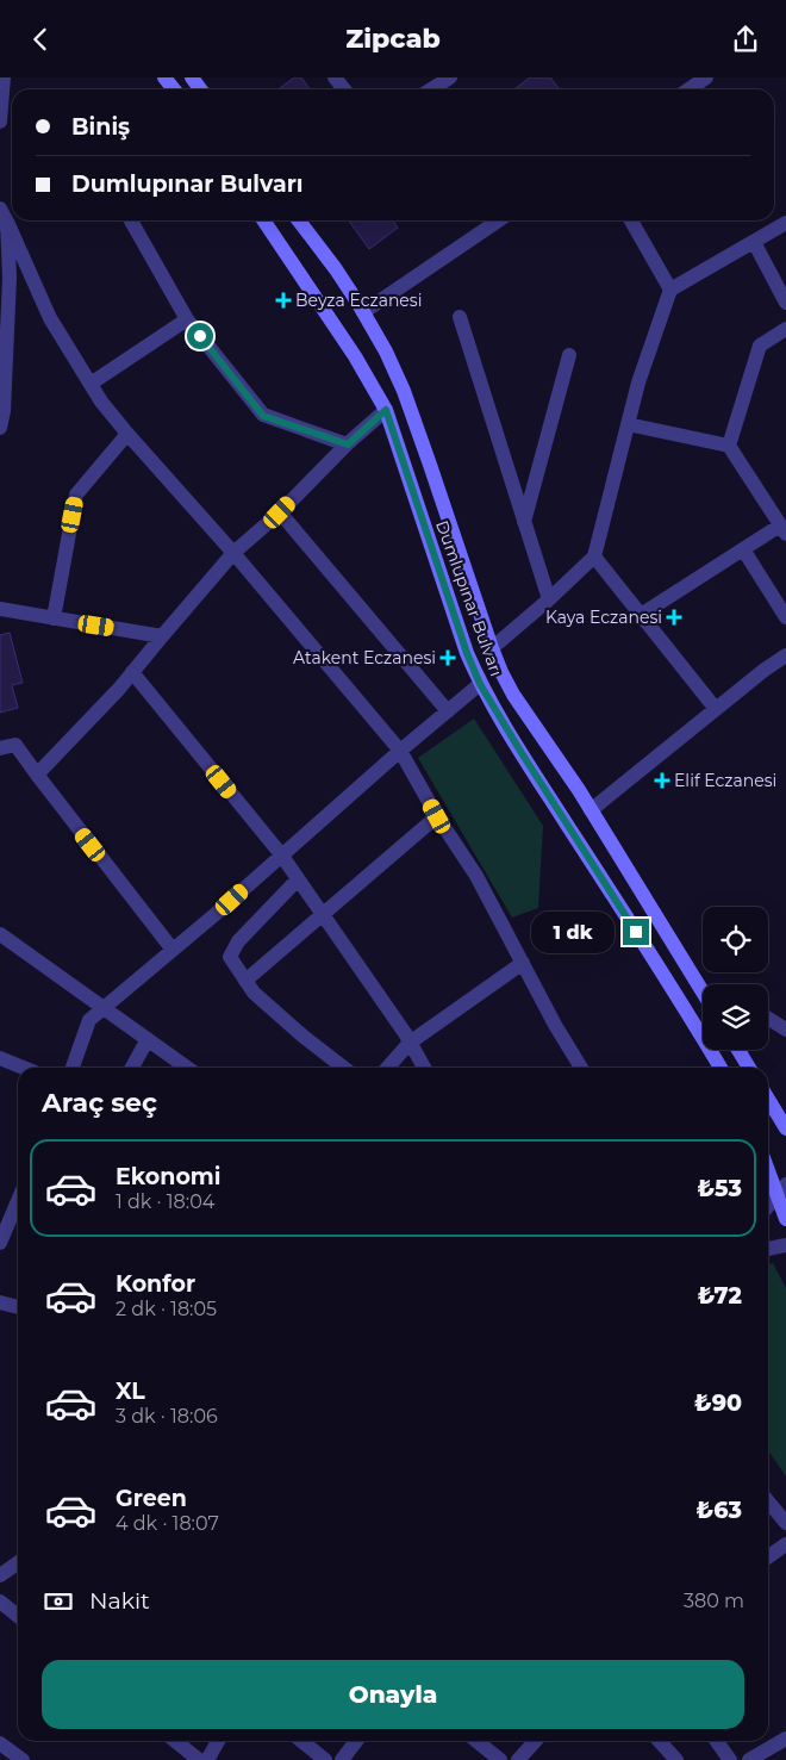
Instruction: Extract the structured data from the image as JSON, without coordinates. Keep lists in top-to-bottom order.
{
  "streets": {
    "main road": ["Dumlupınar Bulvarı"]
  },
  "places": {
    "health": [
      "Beyza Eczanesi",
      "Kaya Eczanesi",
      "Atakent Eczanesi",
      "Elif Eczanesi"
    ]
  },
  "page": {
    "header": "Zipcab",
    "banner": ["Biniş", "Dumlupınar Bulvarı"],
    "bubble": "1 dk",
    "heading": "Araç seç",
    "list": [
      {
        "name": "Ekonomi",
        "note": "1 dk · 18:04",
        "value": "₺53"
      },
      {
        "name": "Konfor",
        "note": "2 dk · 18:05",
        "value": "₺72"
      },
      {
        "name": "XL",
        "note": "3 dk · 18:06",
        "value": "₺90"
      },
      {
        "name": "Green",
        "note": "4 dk · 18:07",
        "value": "₺63"
      }
    ],
    "pay": ["Nakit", "380 m"],
    "buttons": "Onayla"
  }
}
